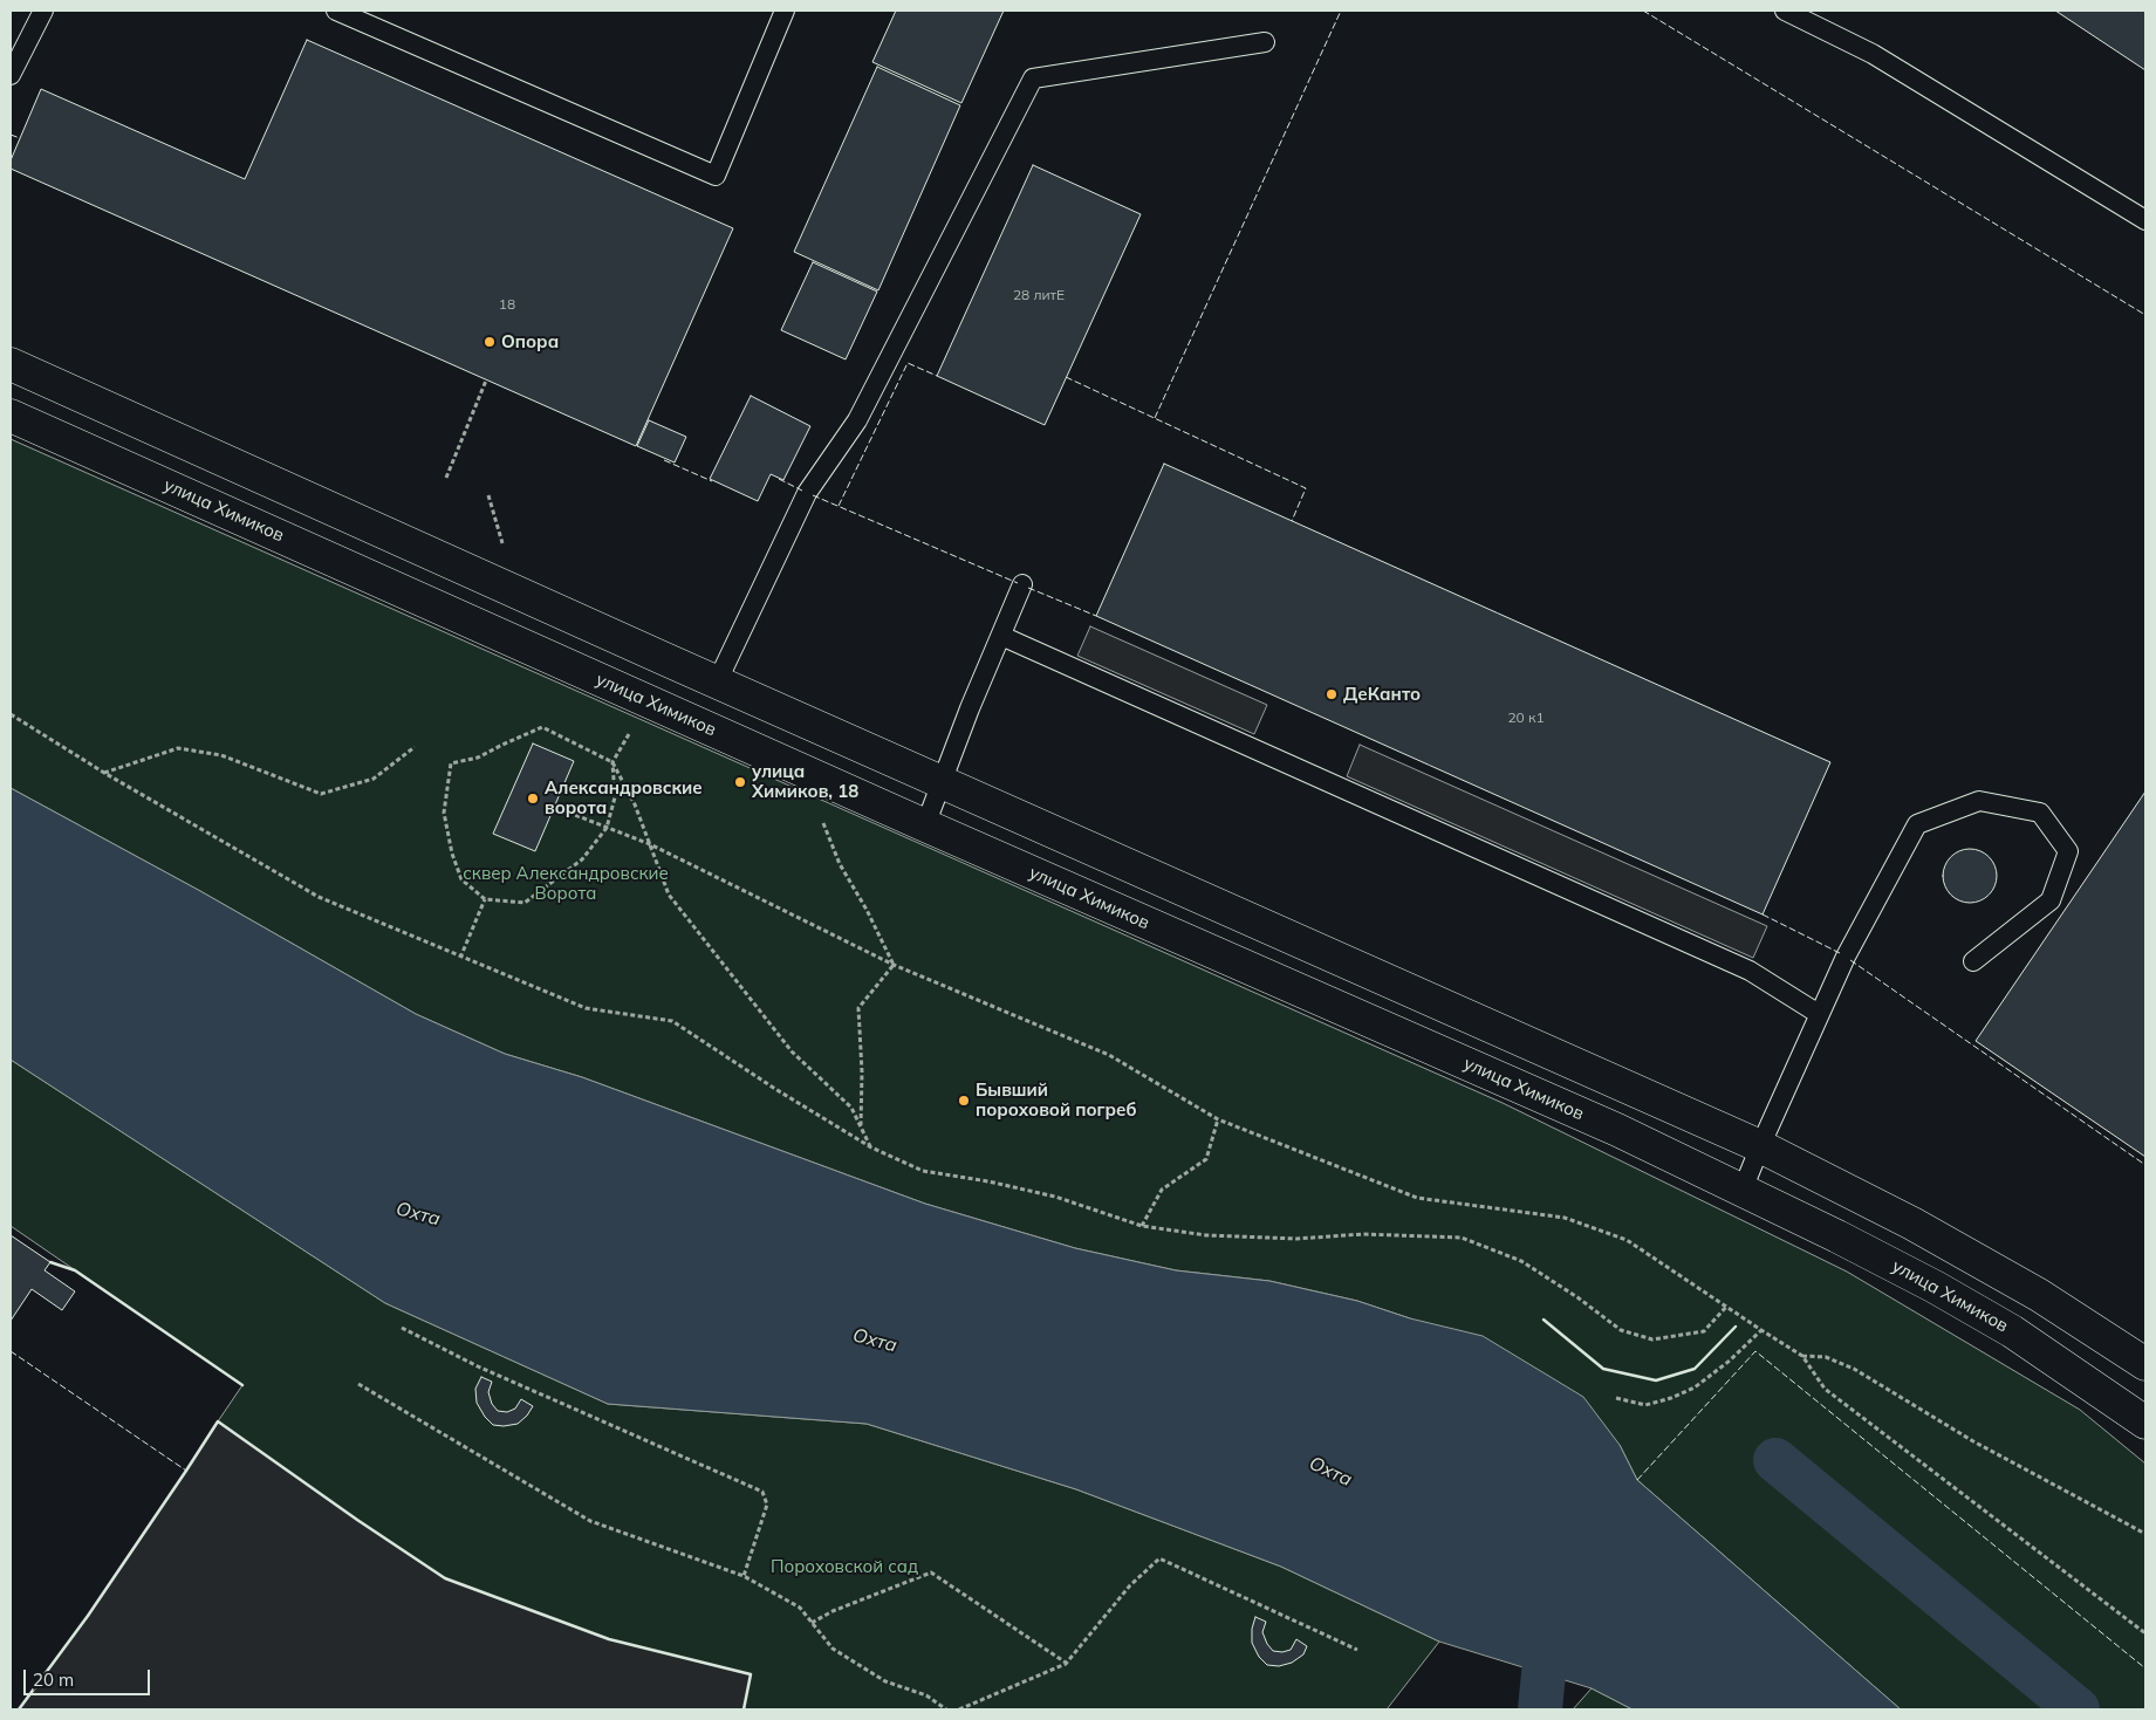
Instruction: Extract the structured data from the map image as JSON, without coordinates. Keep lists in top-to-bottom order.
{
  "streets": {
    "street": ["улица Химиков"]
  },
  "water": ["Охта"],
  "parks": ["сквер Александровские Ворота", "Пороховской сад"],
  "places": [
    "Опора",
    "ДеКанто",
    "улица Химиков, 18",
    "Александровские ворота",
    "Бывший пороховой погреб"
  ],
  "house_numbers": ["28 литЕ", "18", "20 к1"],
  "scale_bar": "20 m"
}
